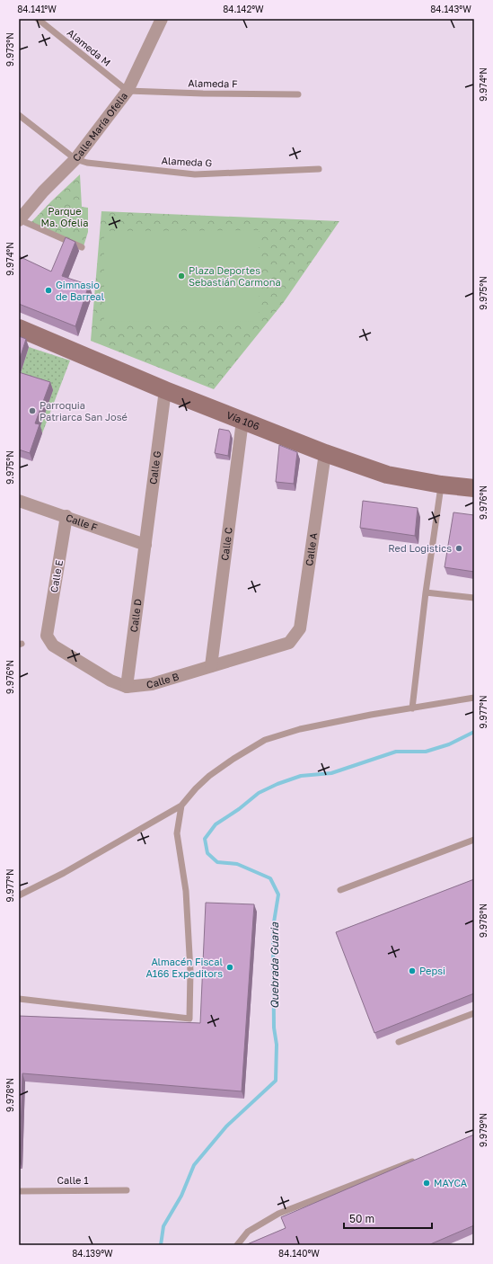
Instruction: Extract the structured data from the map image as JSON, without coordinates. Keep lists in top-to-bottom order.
{
  "streets": {
    "main road": ["Vía 106"],
    "street": [
      "Calle María Ofelia",
      "Calle G",
      "Calle F",
      "Calle C",
      "Calle A",
      "Calle E",
      "Calle D",
      "Calle B"
    ],
    "lane": [
      "Alameda M",
      "Alameda F",
      "Alameda G",
      "Calle 1"
    ]
  },
  "crossings": [
    ["Alameda M", "Alameda F"],
    ["Alameda M", "Calle María Ofelia"],
    ["Alameda F", "Calle María Ofelia"],
    ["Calle María Ofelia", "Alameda G"],
    ["Vía 106", "Calle G"],
    ["Vía 106", "Calle C"],
    ["Vía 106", "Calle A"],
    ["Calle G", "Calle F"],
    ["Calle G", "Calle D"],
    ["Calle F", "Calle E"],
    ["Calle F", "Calle D"],
    ["Calle C", "Calle B"],
    ["Calle A", "Calle B"],
    ["Calle E", "Calle B"],
    ["Calle D", "Calle B"]
  ],
  "water": ["Quebrada Guaria"],
  "parks": ["Parque Ma. Ofelia"],
  "places": [
    "Plaza Deportes Sebastián Carmona",
    "Gimnasio de Barreal",
    "Parroquia Patriarca San José",
    "Red Logistics",
    "Almacén Fiscal A166 Expeditors",
    "Pepsi",
    "MAYCA"
  ],
  "scale_bar": "50 m",
  "coordinates": [
    "84.141°W",
    "84.142°W",
    "84.143°W",
    "9.973°N",
    "9.974°N",
    "9.975°N",
    "9.976°N",
    "9.977°N",
    "9.978°N",
    "9.979°N",
    "84.139°W",
    "84.140°W"
  ]
}
